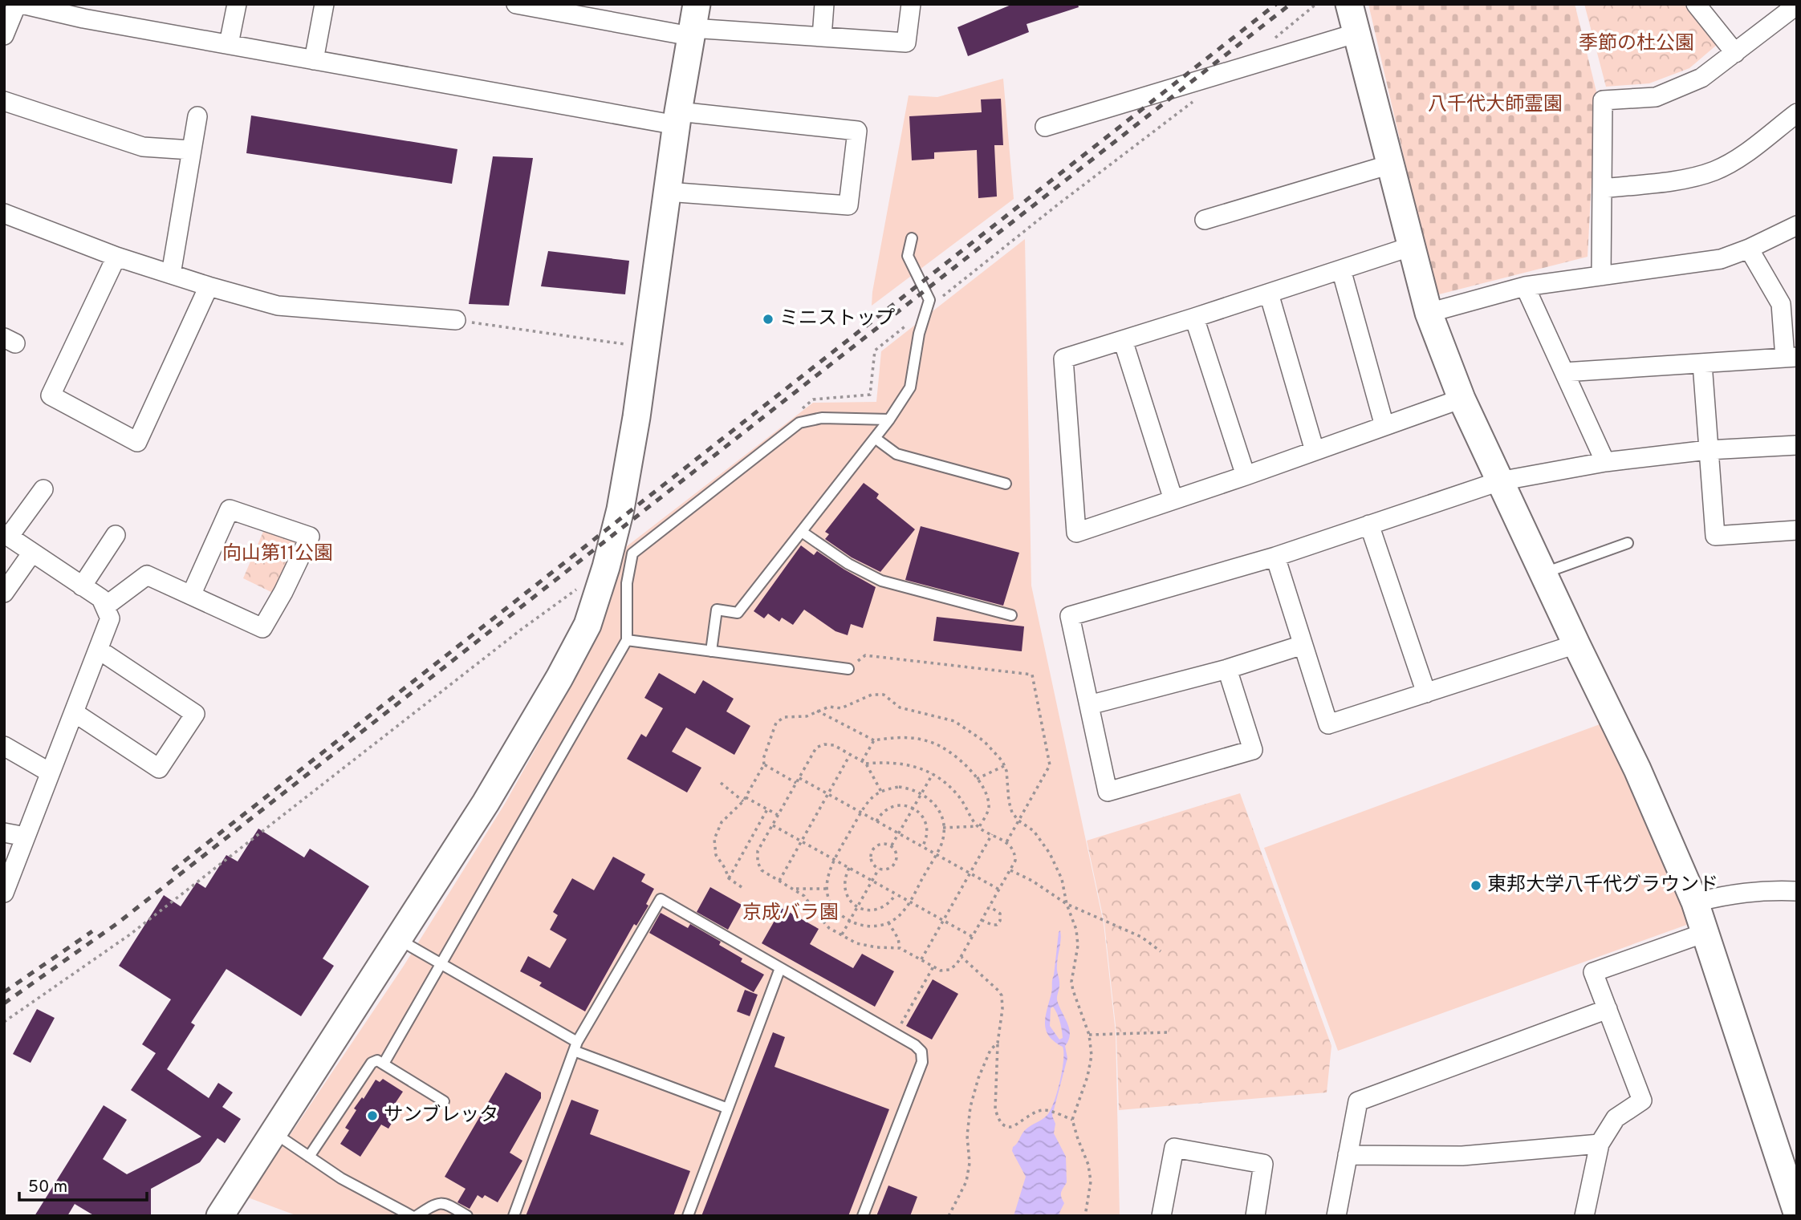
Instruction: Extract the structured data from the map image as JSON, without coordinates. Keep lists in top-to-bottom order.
{
  "parks": [
    "季節の杜公園",
    "八千代大師霊園",
    "向山第11公園",
    "京成バラ園"
  ],
  "places": ["ミニストップ", "東邦大学八千代グラウンド", "サンブレッタ"],
  "scale_bar": "50 m"
}
